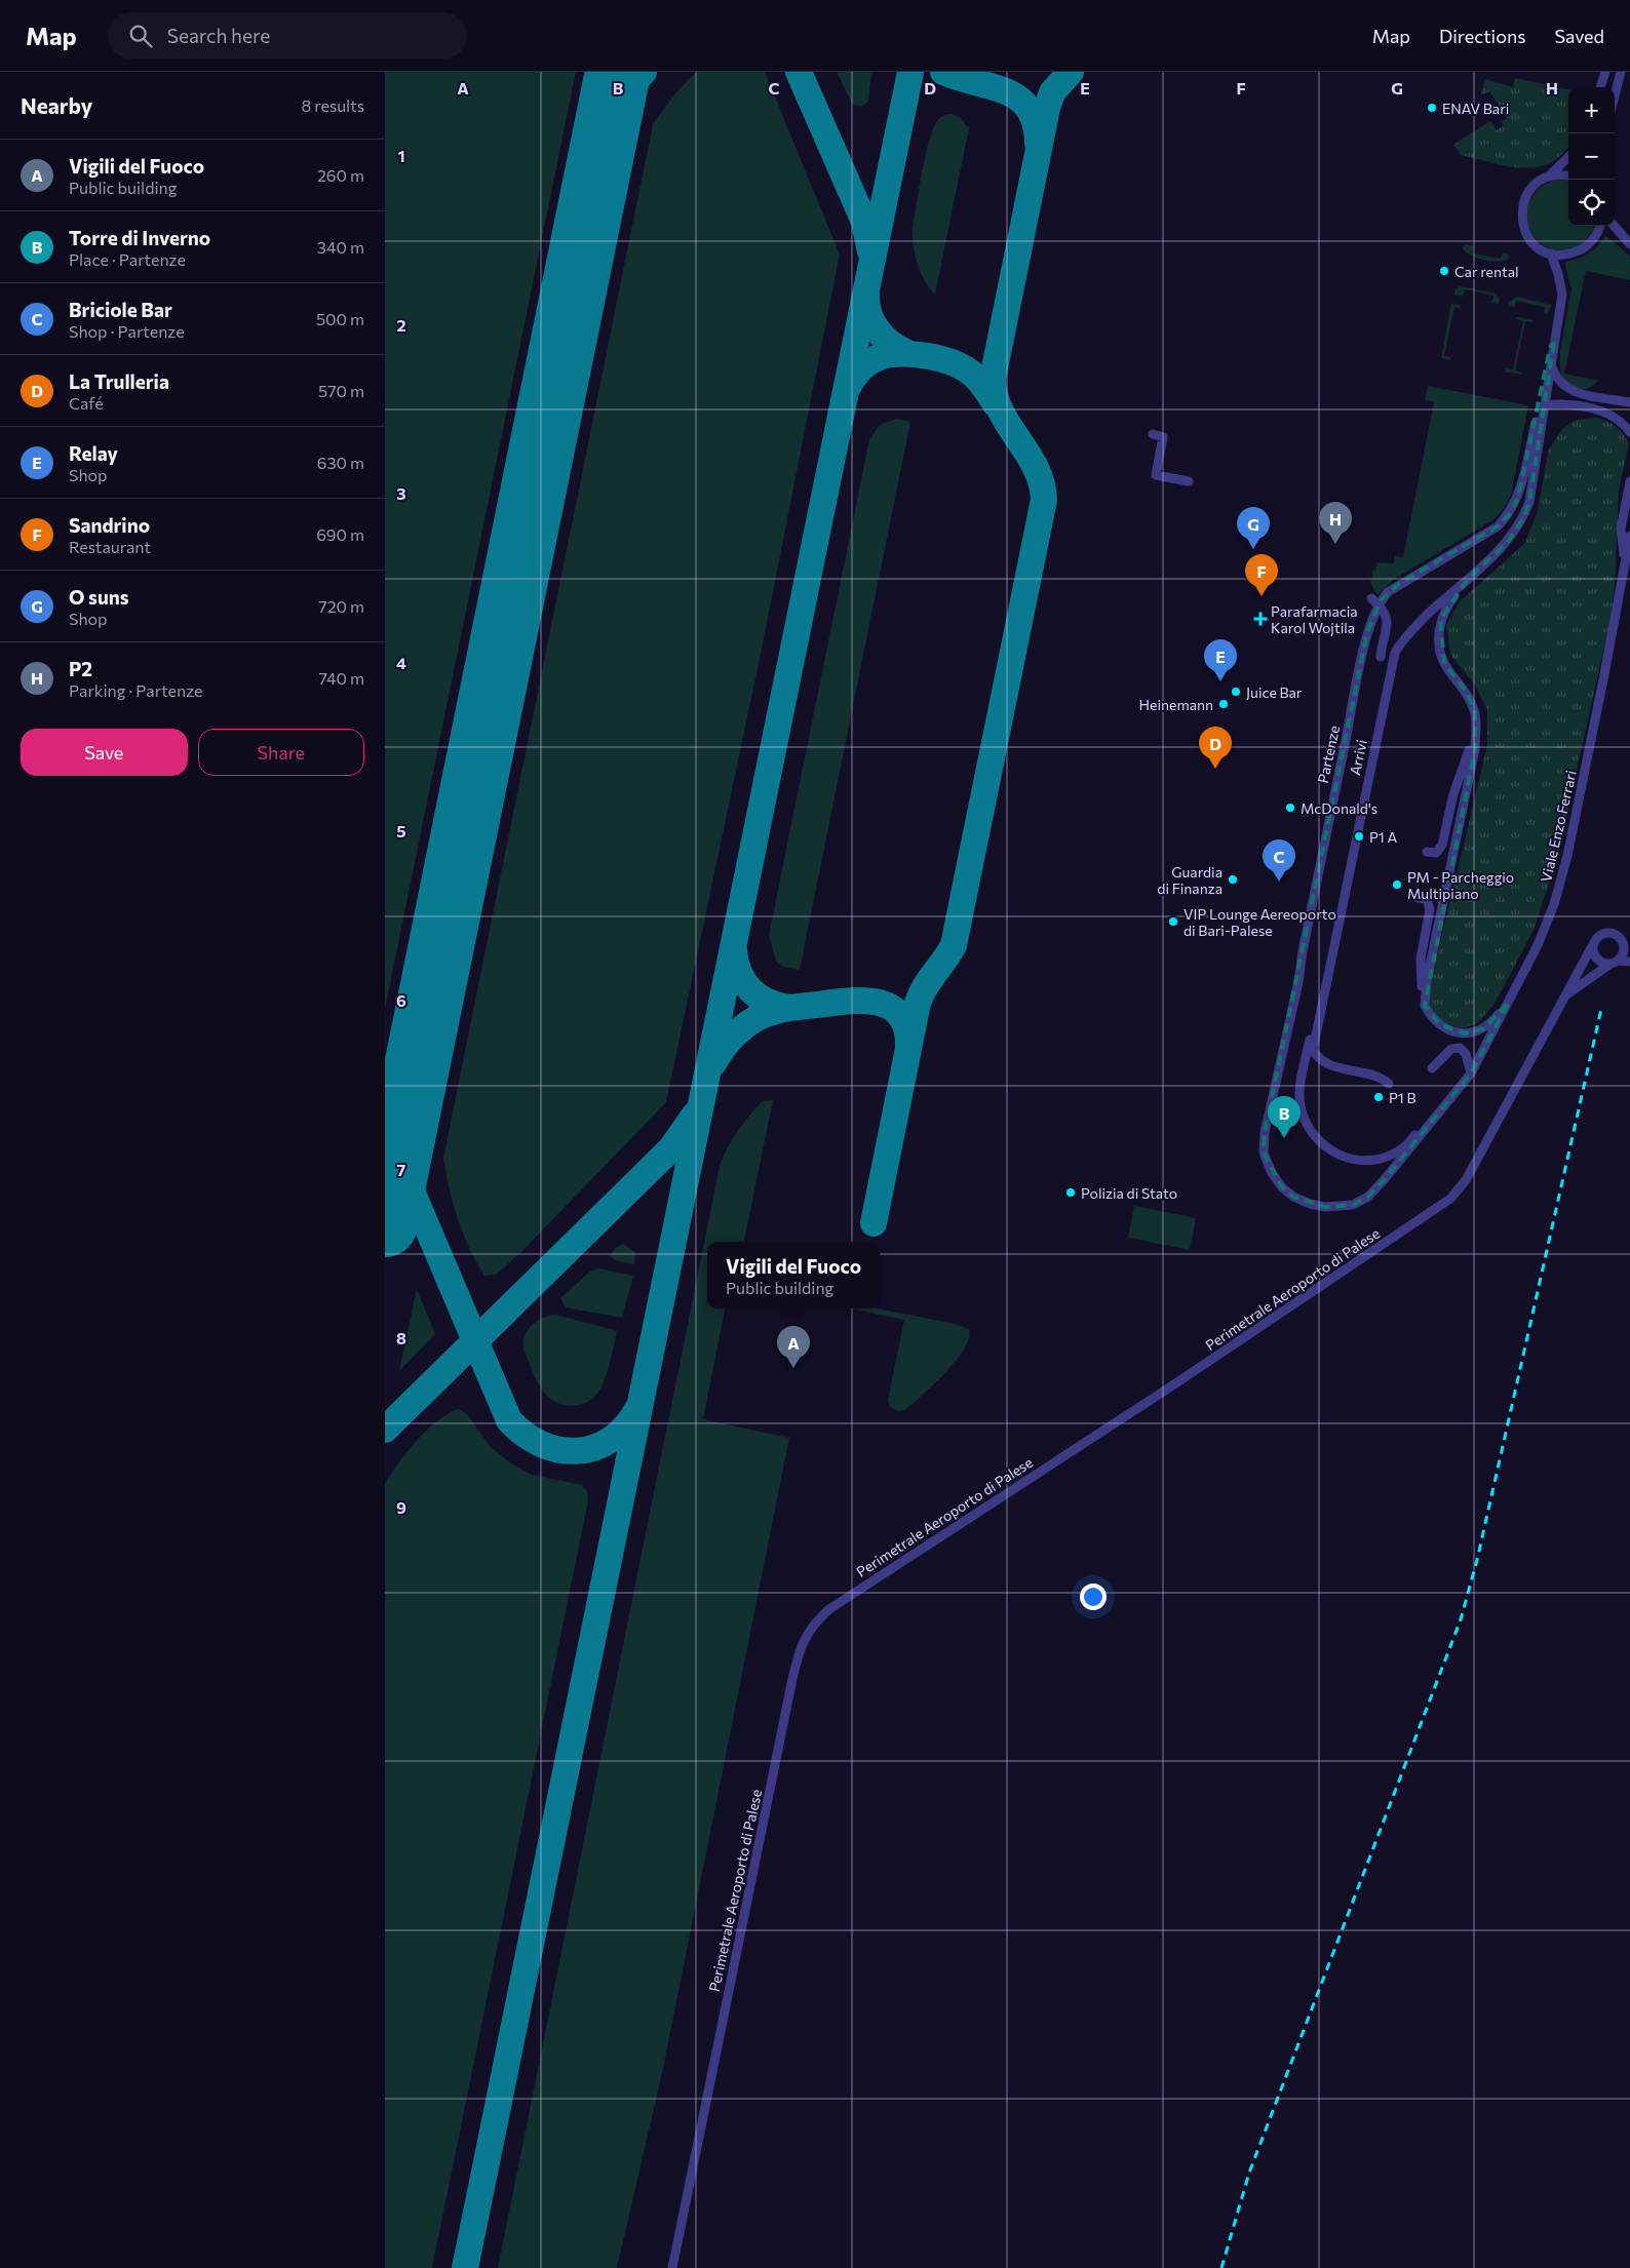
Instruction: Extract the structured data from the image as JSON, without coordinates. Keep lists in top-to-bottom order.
{
  "streets": {
    "street": [
      "Partenze",
      "Arrivi",
      "Viale Enzo Ferrari",
      "Perimetrale Aeroporto di Palese"
    ]
  },
  "crossings": [
    ["Partenze", "Viale Enzo Ferrari"]
  ],
  "places": {
    "other": [
      "ENAV Bari",
      "Car rental",
      "Juice Bar",
      "Heinemann",
      "McDonald's",
      "P1 A",
      "Guardia di Finanza",
      "PM - Parcheggio Multipiano",
      "VIP Lounge Aereoporto di Bari-Palese",
      "P1 B",
      "Polizia di Stato"
    ],
    "health": ["Parafarmacia Karol Wojtila"]
  },
  "page": {
    "header": "Map",
    "search": "Search here",
    "nav": ["Map", "Directions", "Saved"],
    "heading": ["Nearby", "8 results"],
    "map_buttons": ["+", "−"],
    "list": [
      {
        "mark": "A",
        "name": "Vigili del Fuoco",
        "note": "Public building",
        "value": "260 m"
      },
      {
        "mark": "B",
        "name": "Torre di Inverno",
        "note": "Place · Partenze",
        "value": "340 m"
      },
      {
        "mark": "C",
        "name": "Briciole Bar",
        "note": "Shop · Partenze",
        "value": "500 m"
      },
      {
        "mark": "D",
        "name": "La Trulleria",
        "note": "Café",
        "value": "570 m"
      },
      {
        "mark": "E",
        "name": "Relay",
        "note": "Shop",
        "value": "630 m"
      },
      {
        "mark": "F",
        "name": "Sandrino",
        "note": "Restaurant",
        "value": "690 m"
      },
      {
        "mark": "G",
        "name": "O suns",
        "note": "Shop",
        "value": "720 m"
      },
      {
        "mark": "H",
        "name": "P2",
        "note": "Parking · Partenze",
        "value": "740 m"
      }
    ],
    "pins": [
      "H",
      "G",
      "F",
      "E",
      "D",
      "C",
      "B",
      "A"
    ],
    "buttons": ["Save", "Share"],
    "popup": ["Vigili del Fuoco", "Public building"]
  },
  "grid": {
    "columns": [
      "A",
      "B",
      "C",
      "D",
      "E",
      "F",
      "G",
      "H"
    ],
    "rows": [
      "1",
      "2",
      "3",
      "4",
      "5",
      "6",
      "7",
      "8",
      "9"
    ]
  }
}
